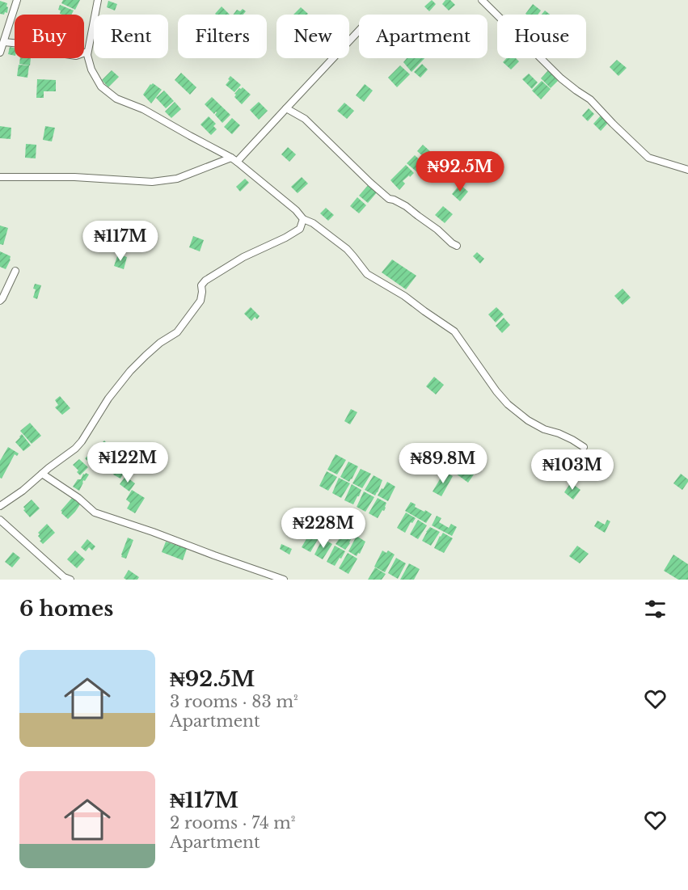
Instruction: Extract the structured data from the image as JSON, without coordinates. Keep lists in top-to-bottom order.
{
  "page": {
    "chip": [
      "Buy",
      "Rent",
      "Filters",
      "New",
      "Apartment",
      "House"
    ],
    "price": [
      "₦92.5M",
      "₦117M",
      "₦122M",
      "₦89.8M",
      "₦103M",
      "₦228M"
    ],
    "heading": "6 homes",
    "list": [
      {
        "name": "₦92.5M",
        "note": "3 rooms · 83 m² · Apartment"
      },
      {
        "name": "₦117M",
        "note": "2 rooms · 74 m² · Apartment"
      }
    ]
  }
}
